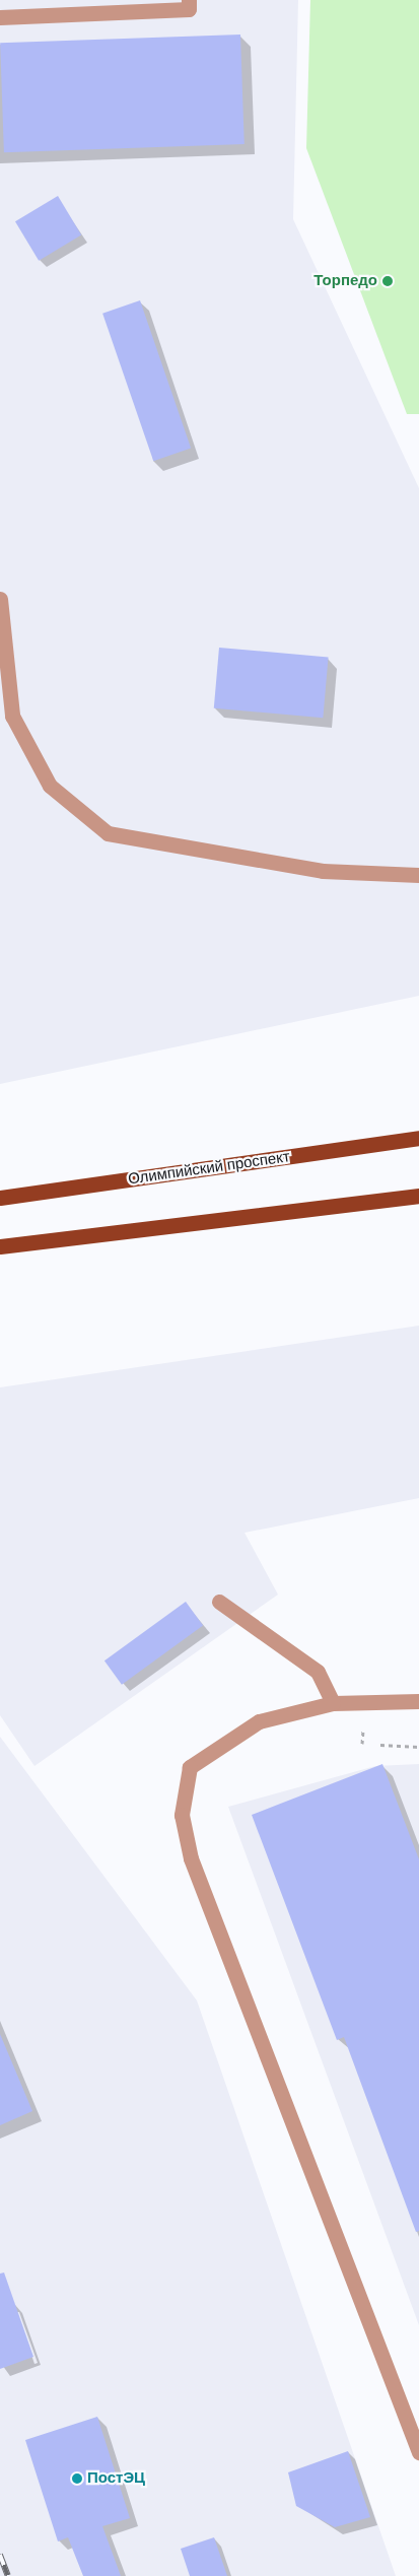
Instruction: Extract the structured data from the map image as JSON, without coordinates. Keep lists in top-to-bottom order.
{
  "streets": {
    "main road": ["Олимпийский проспект"]
  },
  "places": ["Торпедо", "ПостЭЦ"]
}
